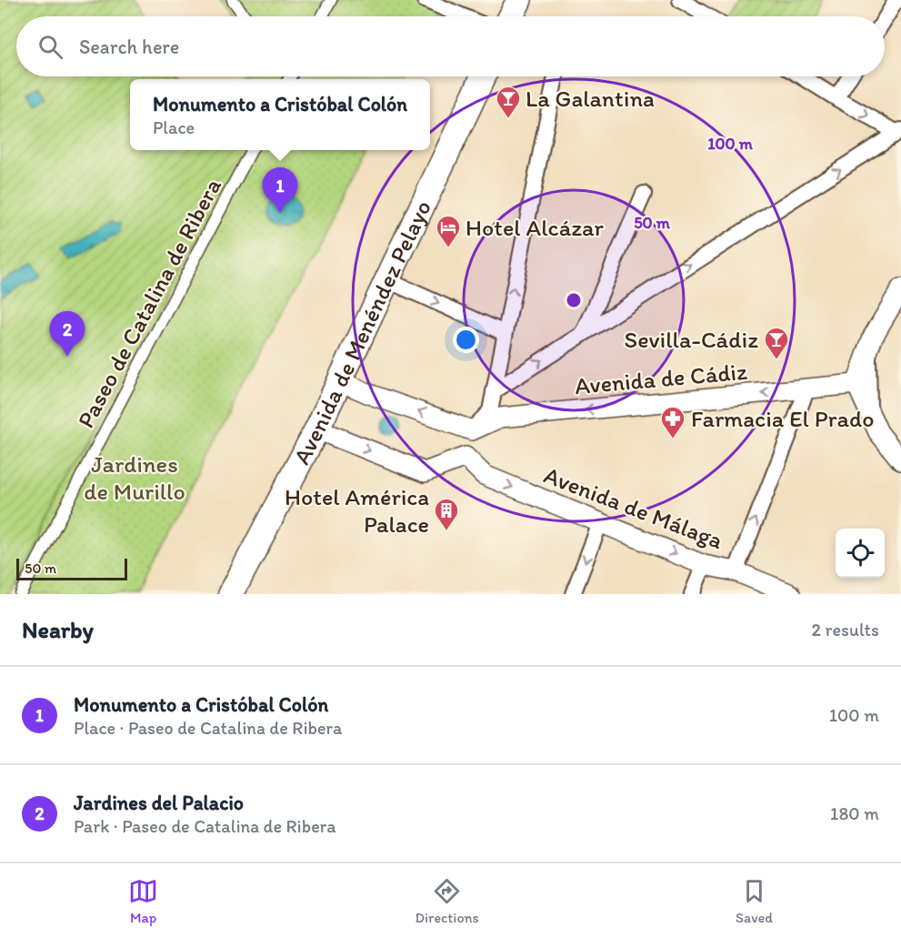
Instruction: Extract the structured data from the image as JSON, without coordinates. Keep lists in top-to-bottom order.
{
  "streets": {
    "main road": ["Avenida de Menéndez Pelayo"],
    "street": ["Paseo de Catalina de Ribera", "Avenida de Cádiz", "Avenida de Málaga"]
  },
  "one_way": ["Avenida de Málaga"],
  "parks": ["Jardines de Murillo"],
  "places": {
    "bar": ["La Galantina", "Sevilla-Cádiz"],
    "hotel": ["Hotel Alcázar"],
    "pharmacy": ["Farmacia El Prado"],
    "building": ["Hotel América Palace"]
  },
  "scale_bar": "50 m",
  "page": {
    "search": "Search here",
    "popup": ["Monumento a Cristóbal Colón", "Place"],
    "pins": ["1", "2"],
    "scale": "50 m",
    "heading": ["Nearby", "2 results"],
    "list": [
      {
        "mark": "1",
        "name": "Monumento a Cristóbal Colón",
        "note": "Place · Paseo de Catalina de Ribera",
        "value": "100 m"
      },
      {
        "mark": "2",
        "name": "Jardines del Palacio",
        "note": "Park · Paseo de Catalina de Ribera",
        "value": "180 m"
      }
    ],
    "nav": ["Map", "Directions", "Saved"]
  },
  "rings": ["100 m", "50 m"]
}
